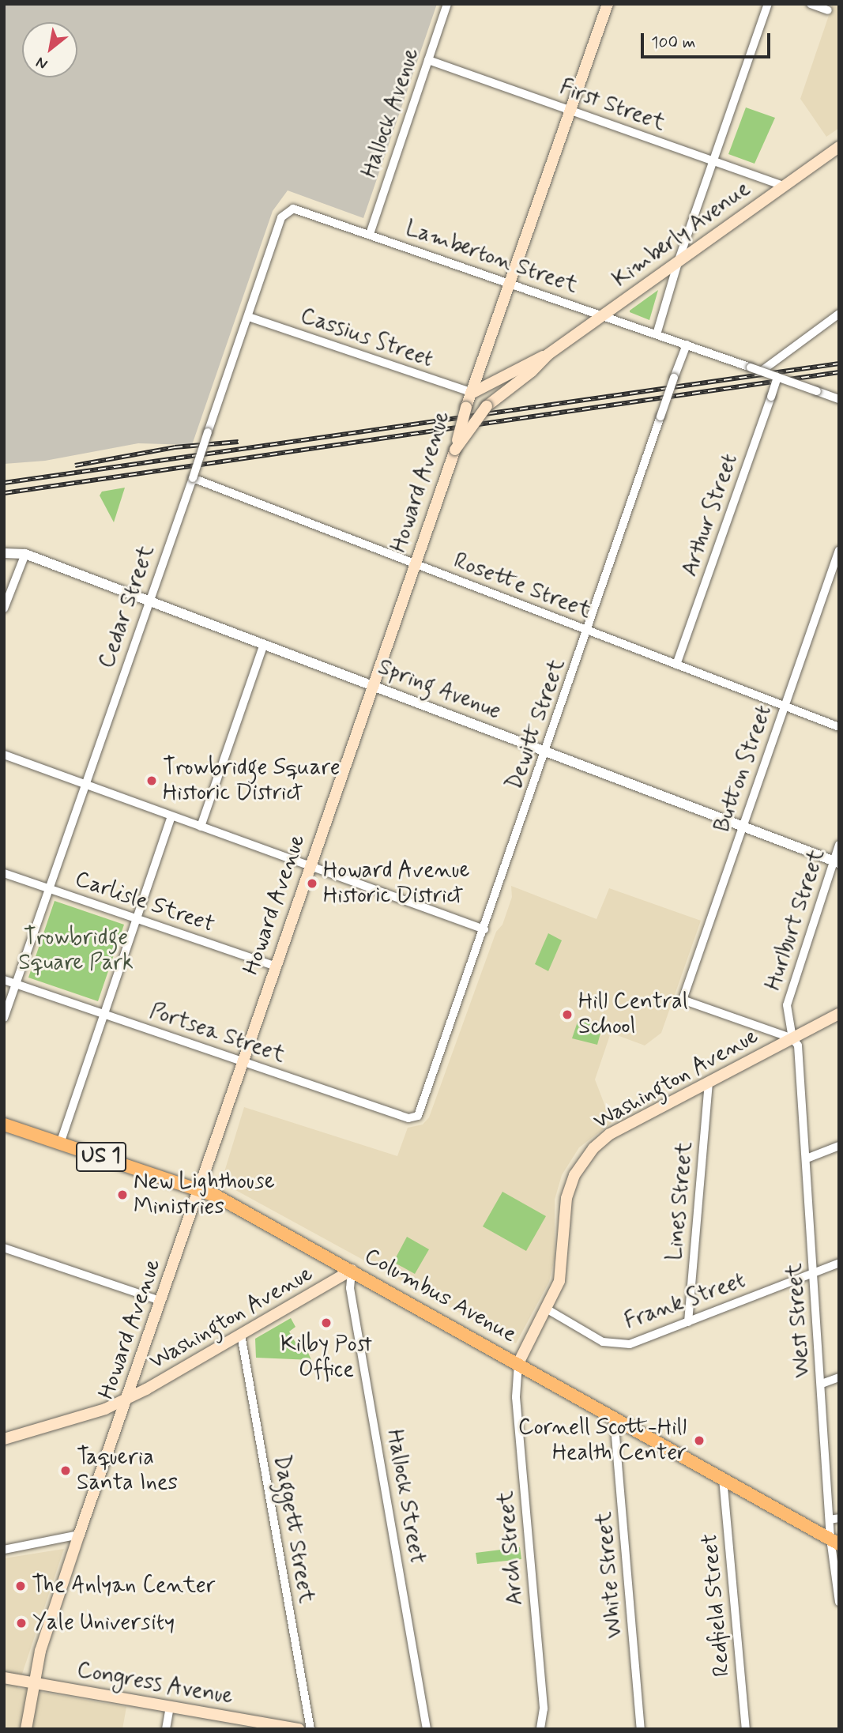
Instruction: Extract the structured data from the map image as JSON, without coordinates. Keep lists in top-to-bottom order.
{
  "streets": {
    "main road": [
      "Kimberly Avenue",
      "Howard Avenue",
      "Washington Avenue",
      "US 1",
      "Columbus Avenue",
      "Congress Avenue"
    ],
    "street": [
      "First Street",
      "Hallock Avenue",
      "Lamberton Street",
      "Cassius Street",
      "Arthur Street",
      "Rosette Street",
      "Cedar Street",
      "Spring Avenue",
      "Dewitt Street",
      "Button Street",
      "Carlisle Street",
      "Hurlburt Street",
      "Portsea Street",
      "Lines Street",
      "Frank Street",
      "West Street",
      "Hallock Street",
      "Daggett Street",
      "Arch Street",
      "White Street",
      "Redfield Street"
    ]
  },
  "crossings": [
    ["First Street", "Hallock Avenue"],
    ["First Street", "Kimberly Avenue"],
    ["First Street", "Howard Avenue"],
    ["Hallock Avenue", "Lamberton Street"],
    ["Kimberly Avenue", "Lamberton Street"],
    ["Lamberton Street", "Howard Avenue"],
    ["Lamberton Street", "Arthur Street"],
    ["Lamberton Street", "Cedar Street"],
    ["Lamberton Street", "Dewitt Street"],
    ["Cassius Street", "Howard Avenue"],
    ["Cassius Street", "Cedar Street"],
    ["Howard Avenue", "Rosette Street"],
    ["Howard Avenue", "Spring Avenue"],
    ["Howard Avenue", "Carlisle Street"],
    ["Howard Avenue", "Portsea Street"],
    ["Howard Avenue", "Washington Avenue"],
    ["Howard Avenue", "Columbus Avenue"],
    ["Howard Avenue", "Congress Avenue"],
    ["Arthur Street", "Rosette Street"],
    ["Rosette Street", "Cedar Street"],
    ["Rosette Street", "Dewitt Street"],
    ["Rosette Street", "Button Street"],
    ["Cedar Street", "Spring Avenue"],
    ["Cedar Street", "Carlisle Street"],
    ["Cedar Street", "Portsea Street"],
    ["Spring Avenue", "Dewitt Street"],
    ["Spring Avenue", "Button Street"],
    ["Spring Avenue", "Hurlburt Street"],
    ["Dewitt Street", "Portsea Street"],
    ["Button Street", "Hurlburt Street"],
    ["Button Street", "Washington Avenue"],
    ["Button Street", "West Street"],
    ["Hurlburt Street", "Washington Avenue"],
    ["Hurlburt Street", "West Street"],
    ["Washington Avenue", "Lines Street"],
    ["Washington Avenue", "Columbus Avenue"],
    ["Washington Avenue", "Frank Street"],
    ["Washington Avenue", "West Street"],
    ["Washington Avenue", "Hallock Street"],
    ["Washington Avenue", "Daggett Street"],
    ["Washington Avenue", "Arch Street"],
    ["Lines Street", "Frank Street"],
    ["Columbus Avenue", "West Street"],
    ["Columbus Avenue", "Hallock Street"],
    ["Columbus Avenue", "Arch Street"],
    ["Columbus Avenue", "White Street"],
    ["Columbus Avenue", "Redfield Street"],
    ["Frank Street", "West Street"]
  ],
  "parks": ["Trowbridge Square Park"],
  "places": [
    "Trowbridge Square Historic District",
    "Howard Avenue Historic District",
    "Hill Central School",
    "New Lighthouse Ministries",
    "Kilby Post Office",
    "Cornell Scott-Hill Health Center",
    "Taqueria Santa Ines",
    "The Anlyan Center",
    "Yale University"
  ],
  "scale_bar": "100 m",
  "north": "bottom left"
}
